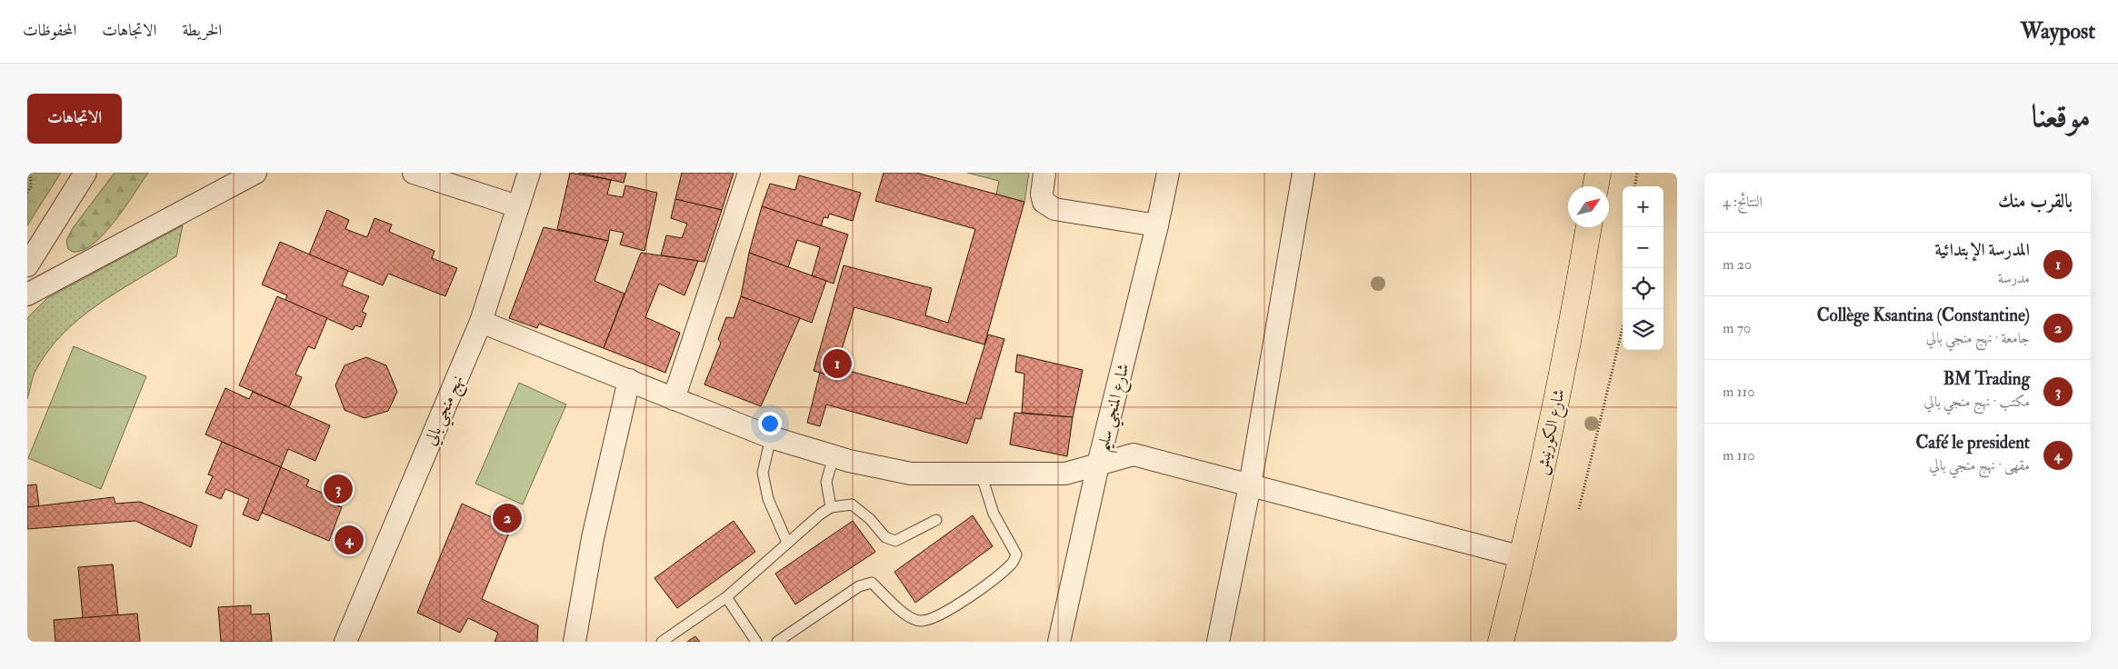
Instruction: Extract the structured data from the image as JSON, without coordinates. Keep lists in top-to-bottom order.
{
  "streets": {
    "main road": ["شارع الكورنيش"],
    "street": ["شارع المنجي سليم", "نهج منجي بالي"]
  },
  "north": "top right",
  "page": {
    "header": "Waypost",
    "nav": ["الخريطة", "الاتجاهات", "المحفوظات"],
    "title": "موقعنا",
    "buttons": "الاتجاهات",
    "heading": ["بالقرب منك", "النتائج: 4"],
    "map_buttons": ["+", "−"],
    "list": [
      {
        "mark": "1",
        "name": "المدرسة الإبتدائية",
        "note": "مدرسة",
        "value": "20 m"
      },
      {
        "mark": "2",
        "name": "Collège Ksantina (Constantine)",
        "note": "جامعة · نهج منجي بالي",
        "value": "70 m"
      },
      {
        "mark": "3",
        "name": "BM Trading",
        "note": "مكتب · نهج منجي بالي",
        "value": "110 m"
      },
      {
        "mark": "4",
        "name": "Café le president",
        "note": "مقهى · نهج منجي بالي",
        "value": "110 m"
      }
    ],
    "pins": [
      "1",
      "3",
      "2",
      "4"
    ]
  }
}
